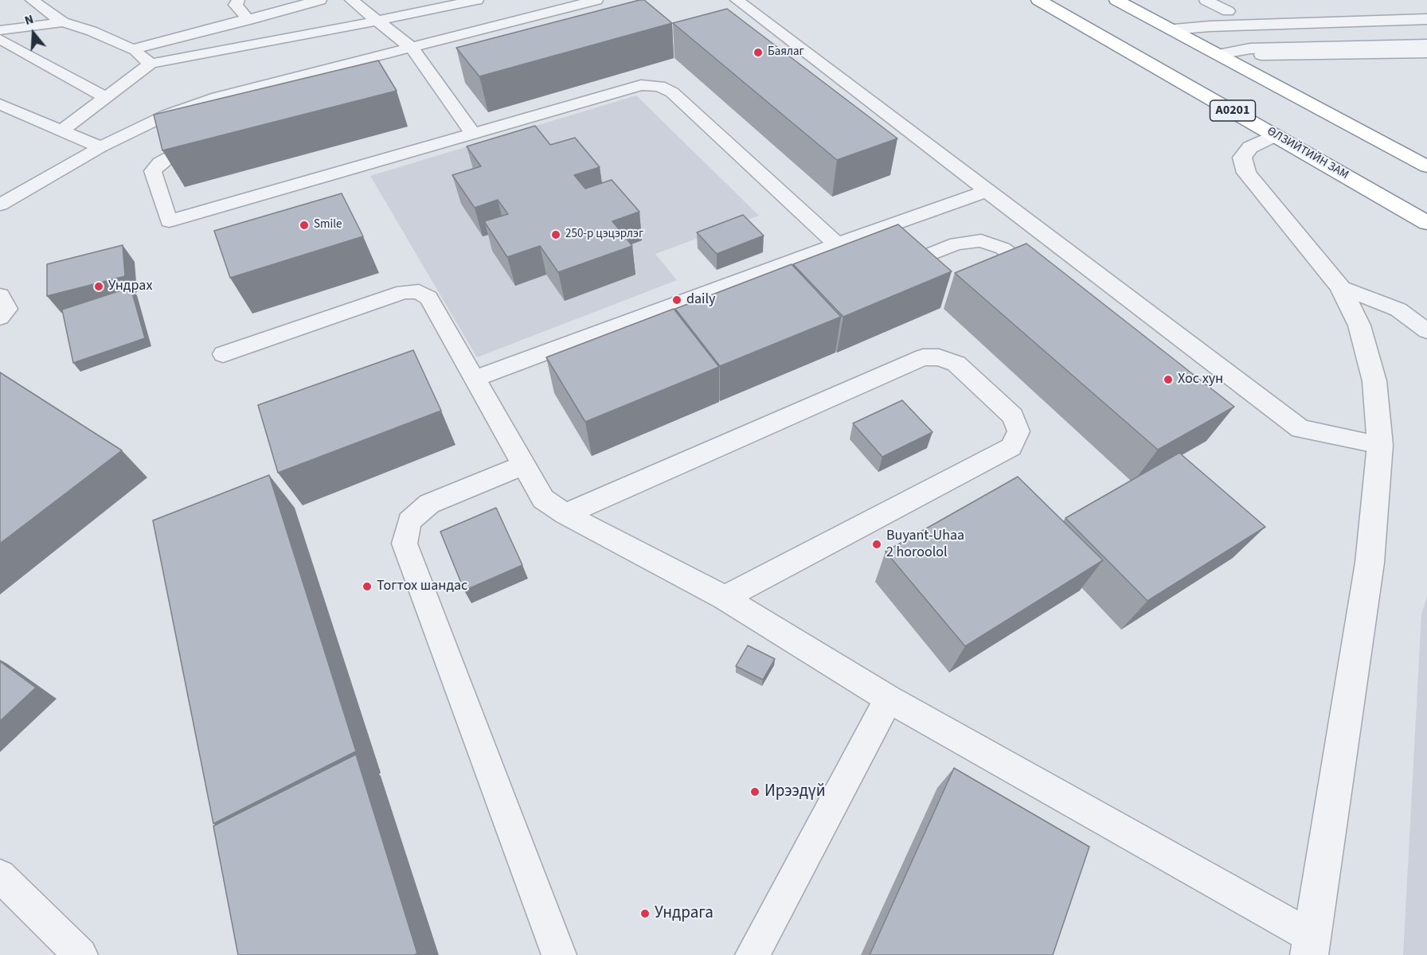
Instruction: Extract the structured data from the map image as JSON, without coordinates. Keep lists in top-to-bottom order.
{
  "streets": {
    "highway": ["A0201", "ӨЛЗИЙТИЙН ЗАМ"]
  },
  "places": [
    "Баялаг",
    "Smile",
    "250-р цэцэрлэг",
    "Ундрах",
    "daily",
    "Хос хун",
    "Buyant-Uhaa 2 horoolol",
    "Тогтох шандас",
    "Ирээдүй",
    "Ундрага"
  ],
  "north": "top"
}
